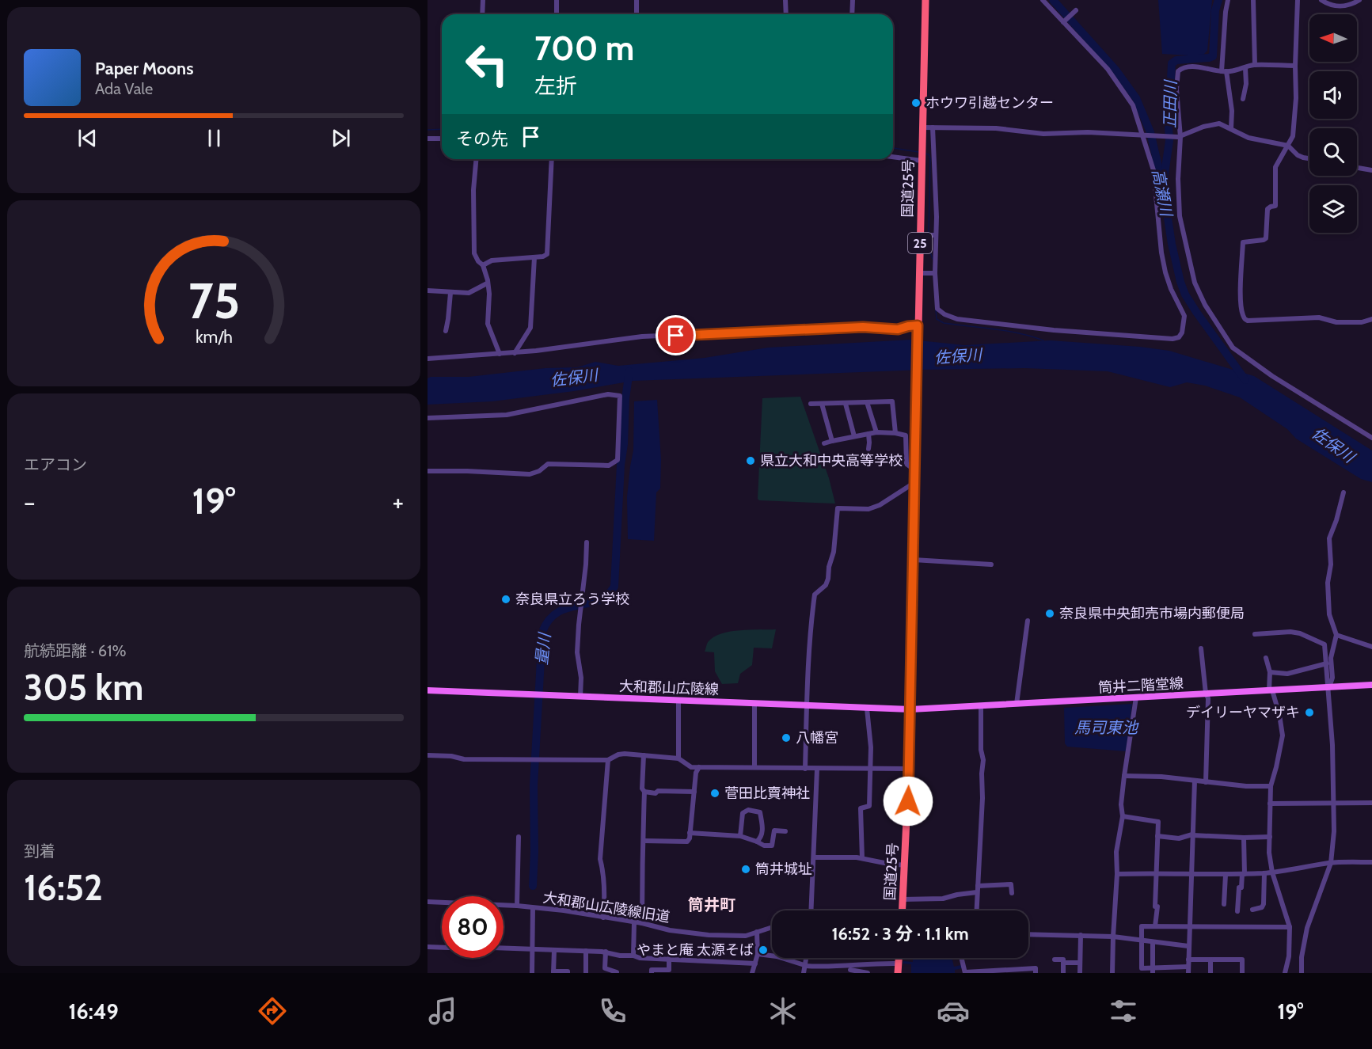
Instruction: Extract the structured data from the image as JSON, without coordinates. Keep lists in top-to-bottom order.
{
  "streets": {
    "highway": ["国道25号", "25"],
    "main road": ["筒井二階堂線", "大和郡山広陵線"],
    "street": ["大和郡山広陵線旧道"]
  },
  "crossings": [
    ["国道25号", "筒井二階堂線"],
    ["国道25号", "大和郡山広陵線"],
    ["筒井二階堂線", "大和郡山広陵線"]
  ],
  "districts": ["筒井町"],
  "water": [
    "正田川",
    "高瀬川",
    "佐保川",
    "量川",
    "馬司東池"
  ],
  "places": [
    "ホウワ引越センター",
    "県立大和中央高等学校",
    "奈良県立ろう学校",
    "奈良県中央卸売市場内郵便局",
    "デイリーヤマザキ",
    "八幡宮",
    "菅田比賣神社",
    "筒井城址",
    "やまと庵 太源そば"
  ],
  "north": "left",
  "page": {
    "turn": ["700 m", "左折"],
    "song": ["Paper Moons", "Ada Vale"],
    "then": "その先",
    "tile": [
      "エアコン",
      ["航続距離 · 61%", "305 km"],
      ["到着", "16:52"]
    ],
    "heat": ["−", "19°", "+"],
    "limit": "80",
    "trip": "16:52 · 3 分 · 1.1 km",
    "tabs": ["16:49", "19°"],
    "gauge": ["75", "km/h"]
  }
}
